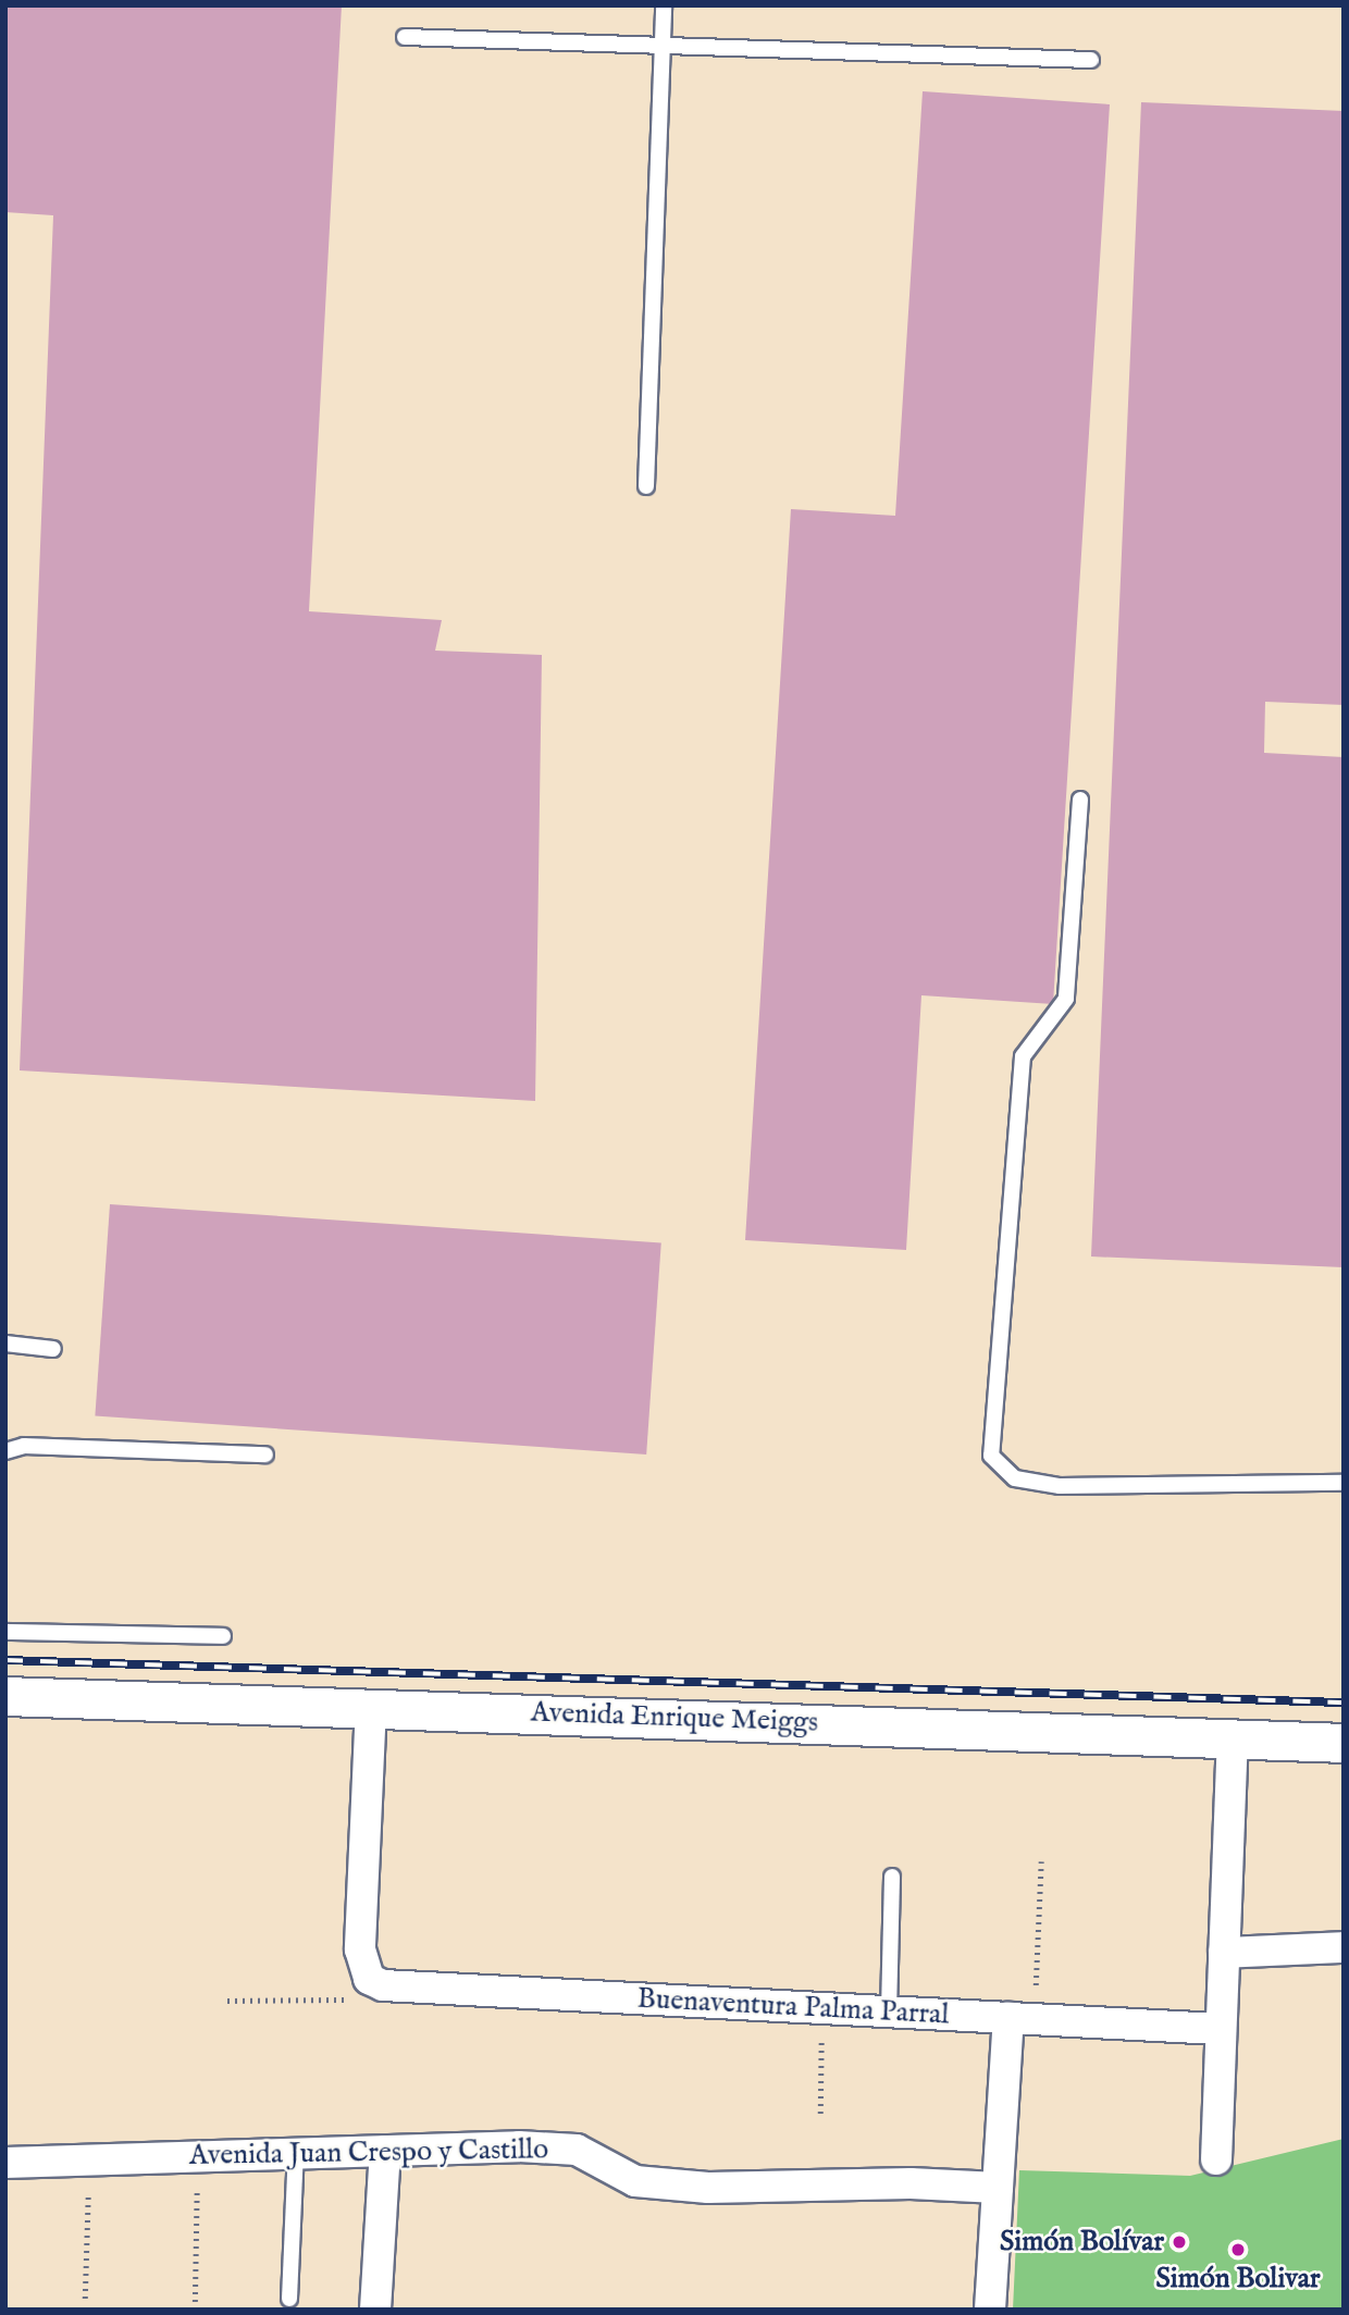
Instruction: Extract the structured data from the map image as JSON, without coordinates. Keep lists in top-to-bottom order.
{
  "streets": {
    "street": ["Avenida Enrique Meiggs", "Buenaventura Palma Parral", "Avenida Juan Crespo y Castillo"]
  },
  "places": ["Simón Bolívar", "Simón Bolivar"]
}
